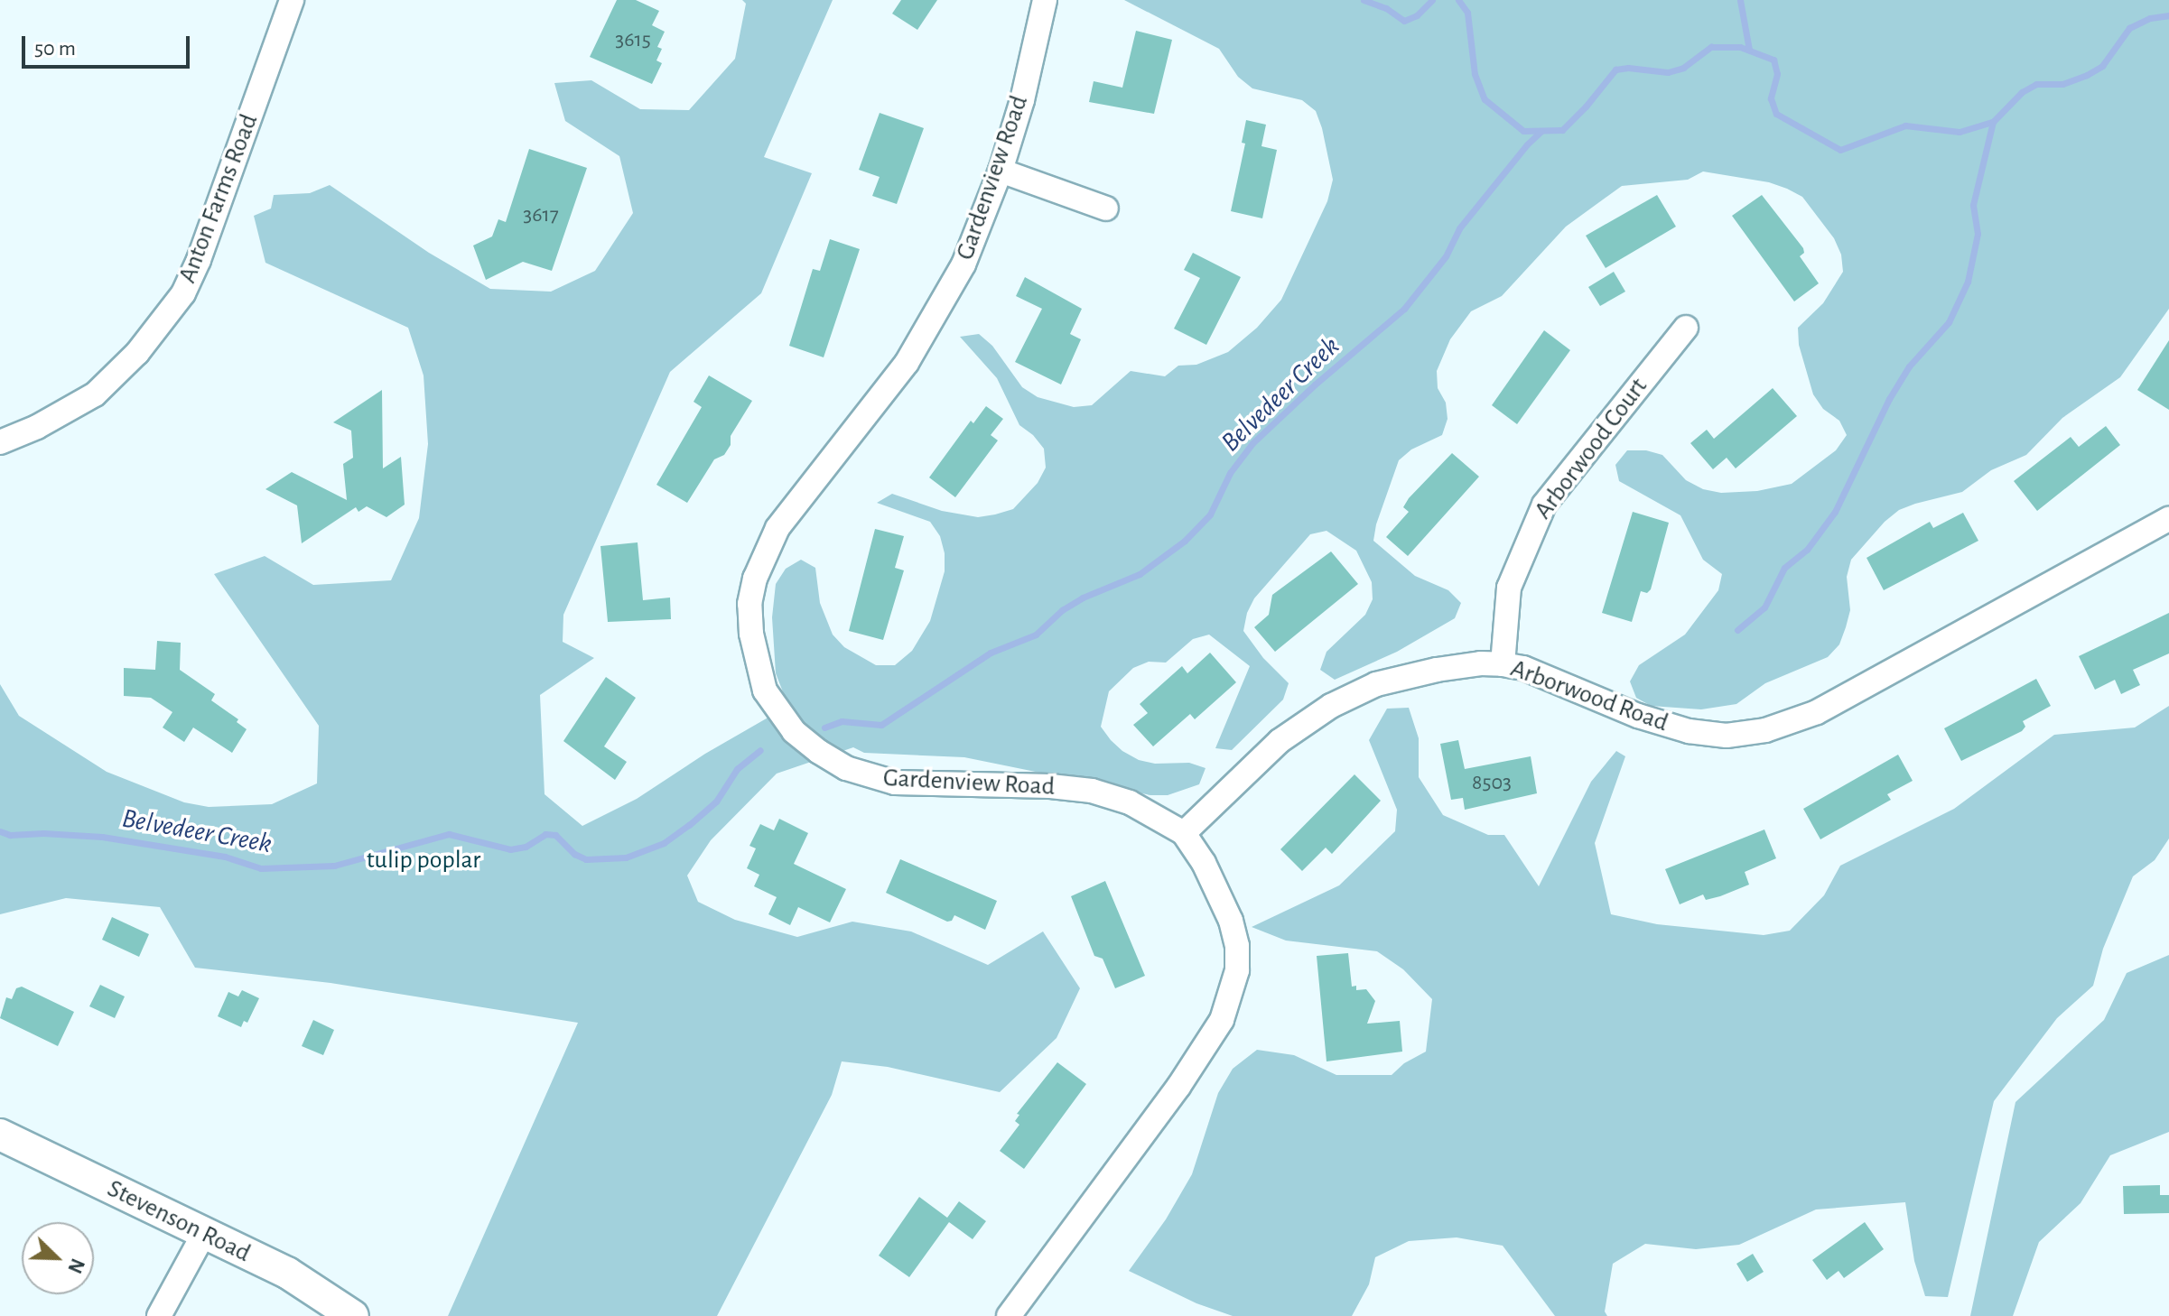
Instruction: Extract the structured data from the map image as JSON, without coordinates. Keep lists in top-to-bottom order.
{
  "streets": {
    "street": [
      "Gardenview Road",
      "Anton Farms Road",
      "Arborwood Court",
      "Arborwood Road",
      "Stevenson Road"
    ]
  },
  "crossings": [
    ["Gardenview Road", "Arborwood Road"],
    ["Arborwood Court", "Arborwood Road"]
  ],
  "water": ["Belvedeer Creek"],
  "parks": ["tulip poplar"],
  "house_numbers": ["3615", "3617", "8503"],
  "scale_bar": "50 m",
  "north": "bottom right"
}
